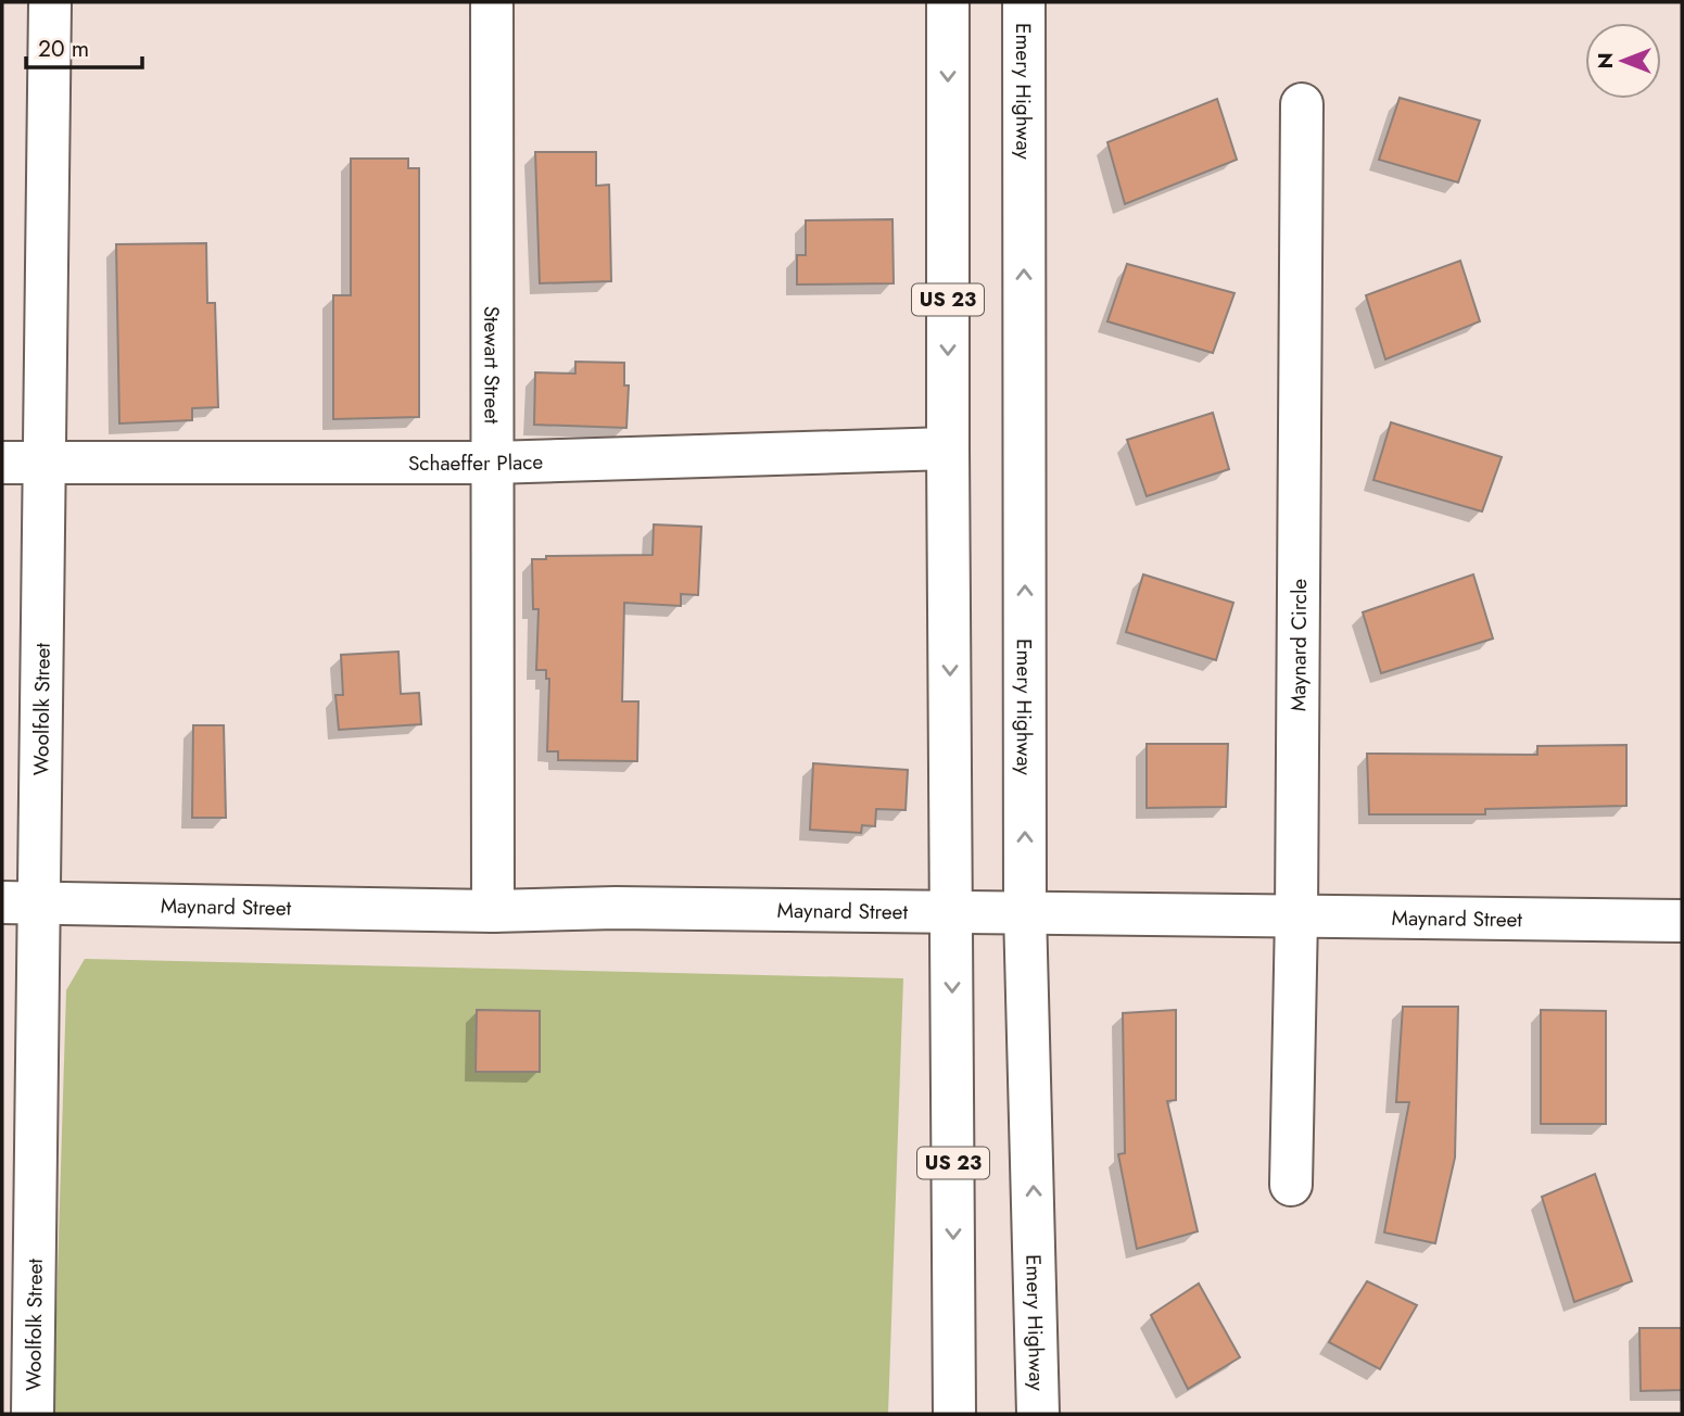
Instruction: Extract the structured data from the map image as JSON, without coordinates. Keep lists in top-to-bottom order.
{
  "streets": {
    "main road": [
      "Emery Highway",
      "US 23",
      "Stewart Street",
      "Schaeffer Place",
      "Maynard Circle",
      "Woolfolk Street",
      "Maynard Street"
    ]
  },
  "crossings": [
    ["Emery Highway", "Maynard Street"],
    ["US 23", "Schaeffer Place"],
    ["US 23", "Maynard Street"],
    ["Stewart Street", "Schaeffer Place"],
    ["Stewart Street", "Maynard Street"],
    ["Schaeffer Place", "Woolfolk Street"],
    ["Maynard Circle", "Maynard Street"],
    ["Woolfolk Street", "Maynard Street"]
  ],
  "scale_bar": "20 m",
  "north": "left"
}
